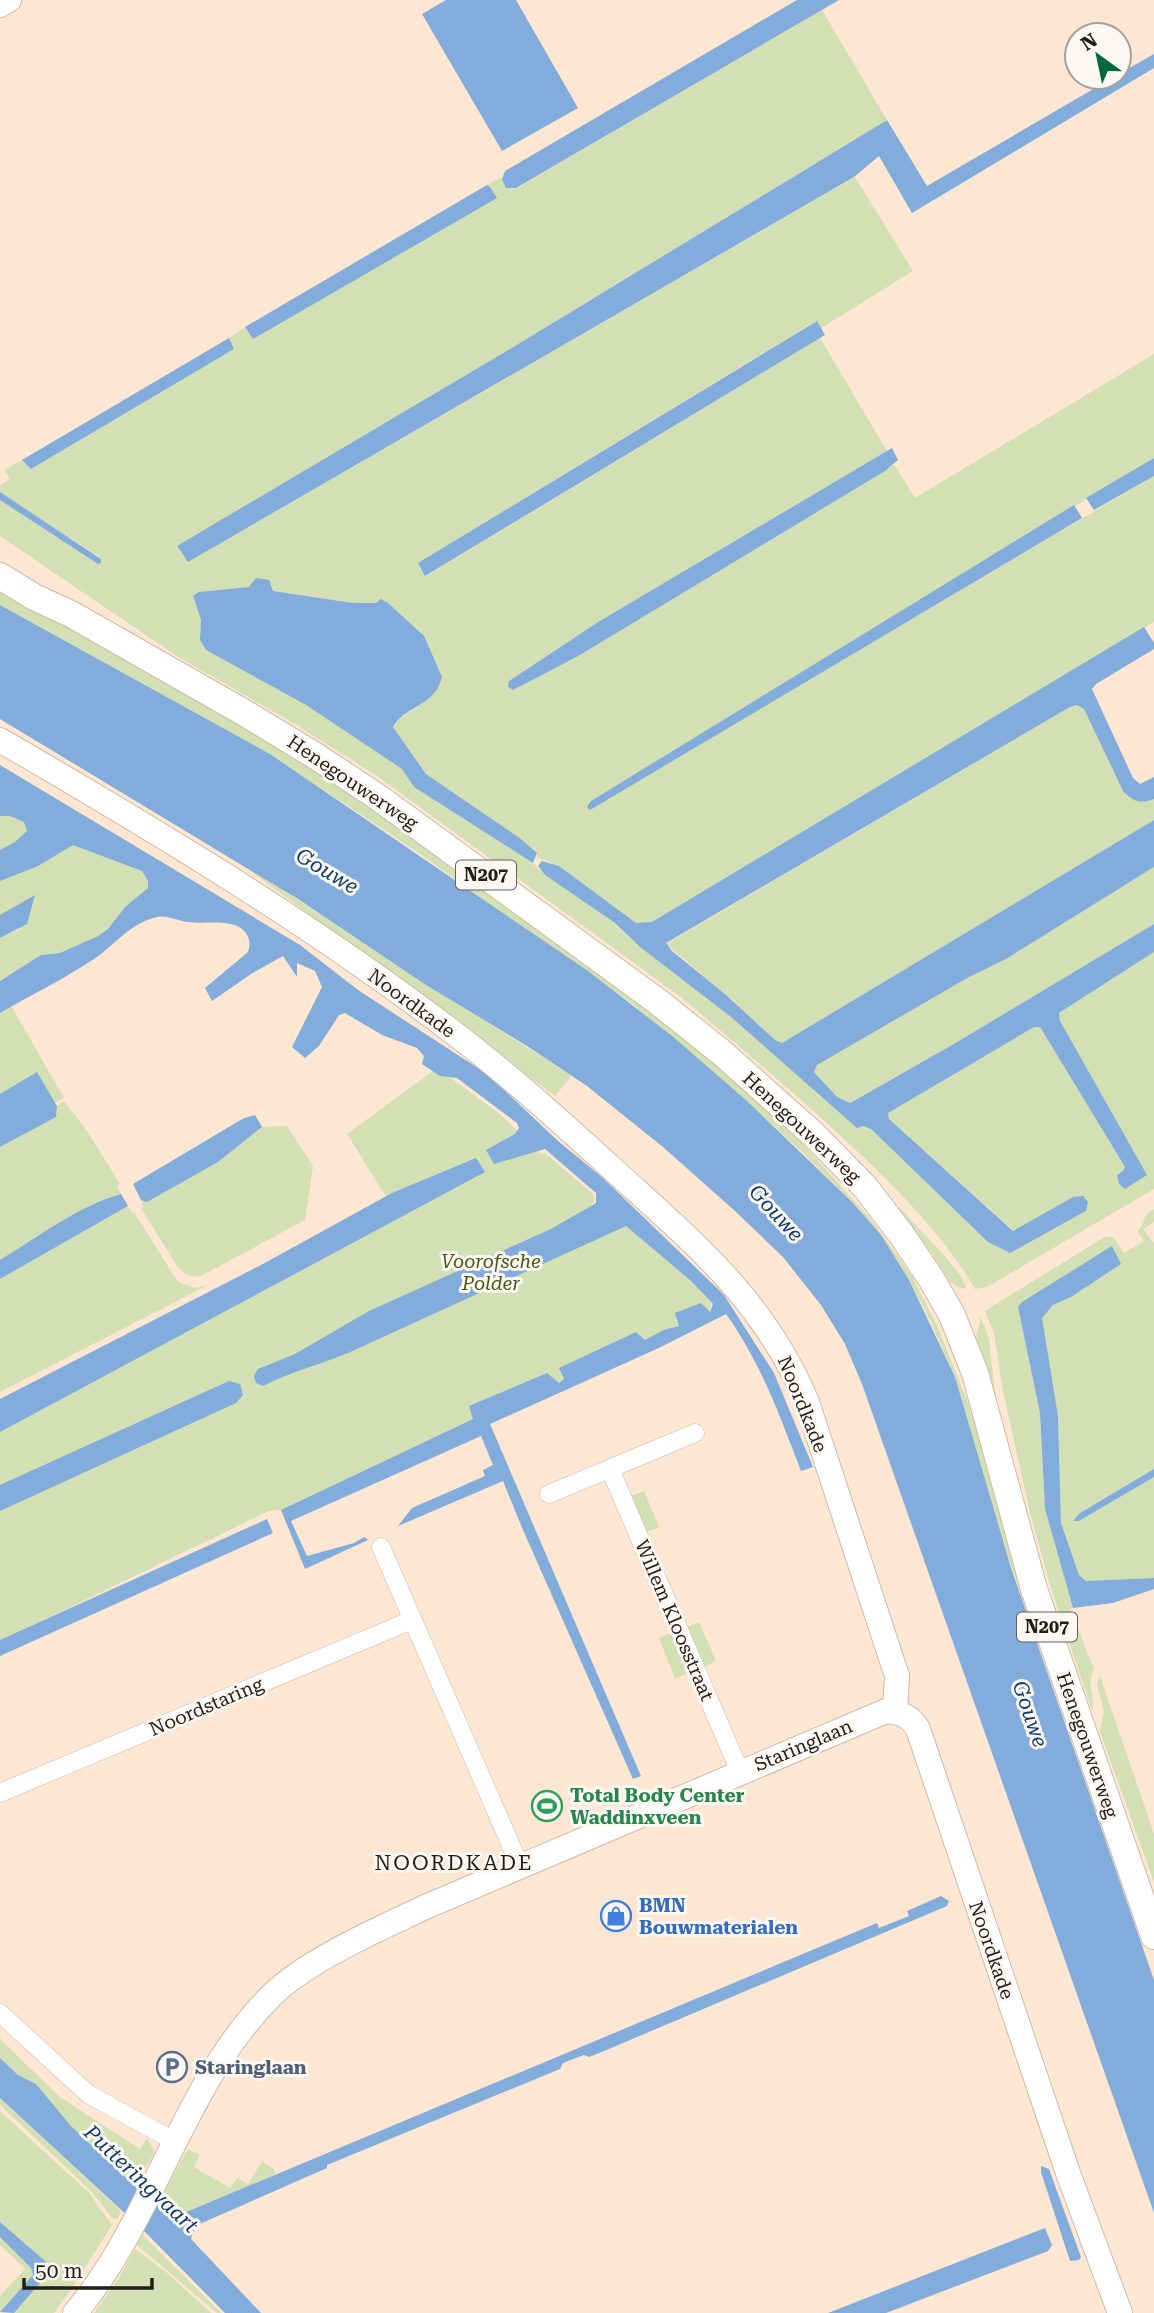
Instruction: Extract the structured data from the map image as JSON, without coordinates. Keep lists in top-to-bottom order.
{
  "streets": {
    "main road": ["Henegouwerweg", "N207"],
    "street": [
      "Noordkade",
      "Willem Kloosstraat",
      "Noordstaring",
      "Staringlaan"
    ]
  },
  "crossings": [
    ["Noordkade", "Staringlaan"],
    ["Willem Kloosstraat", "Staringlaan"]
  ],
  "districts": ["NOORDKADE"],
  "water": ["Gouwe", "Putteringvaart"],
  "parks": ["Voorofsche Polder"],
  "places": {
    "sports": ["Total Body Center Waddinxveen"],
    "shop": ["BMN Bouwmaterialen"],
    "parking": ["Staringlaan"]
  },
  "scale_bar": "50 m",
  "north": "top left"
}
